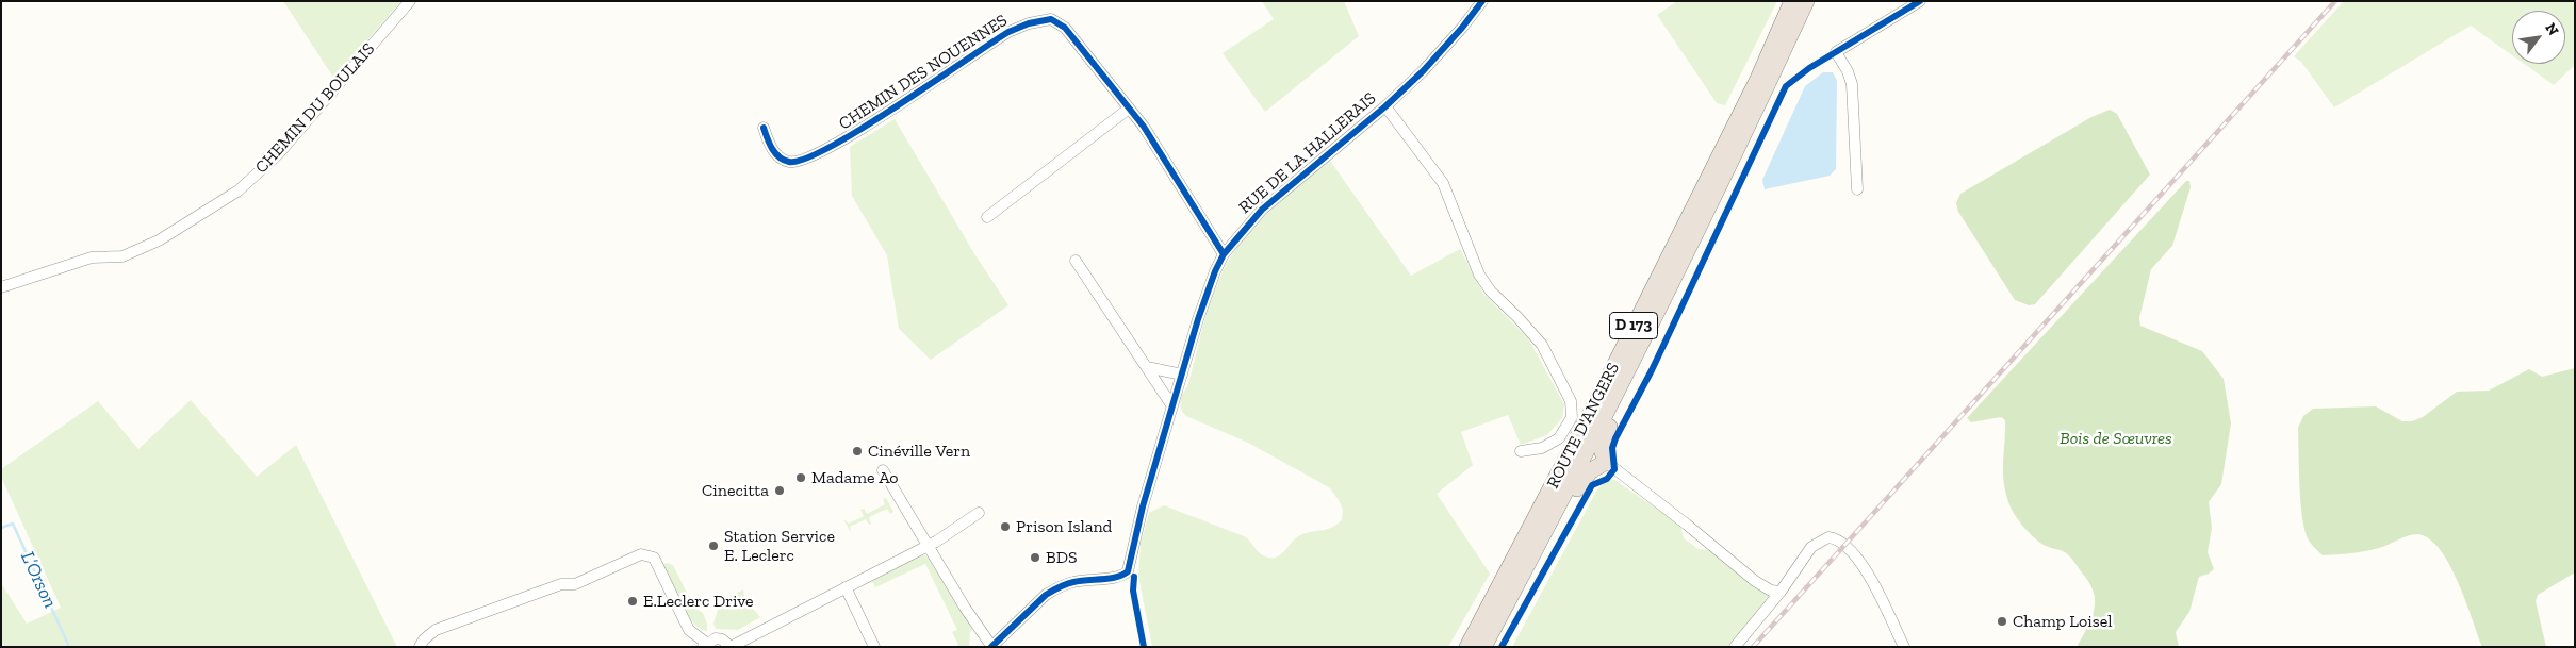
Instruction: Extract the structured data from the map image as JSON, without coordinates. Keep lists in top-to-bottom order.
{
  "streets": {
    "highway": ["D 173", "ROUTE D'ANGERS"],
    "street": ["CHEMIN DES NOUENNES", "CHEMIN DU BOULAIS", "RUE DE LA HALLERAIS"]
  },
  "crossings": [
    ["CHEMIN DES NOUENNES", "RUE DE LA HALLERAIS"]
  ],
  "water": ["L’Orson"],
  "parks": ["Bois de Sœuvres"],
  "places": [
    "Cinéville Vern",
    "Madame Ao",
    "Cinecitta",
    "Prison Island",
    "Station Service E. Leclerc",
    "BDS",
    "E.Leclerc Drive",
    "Champ Loisel"
  ],
  "north": "top right"
}
